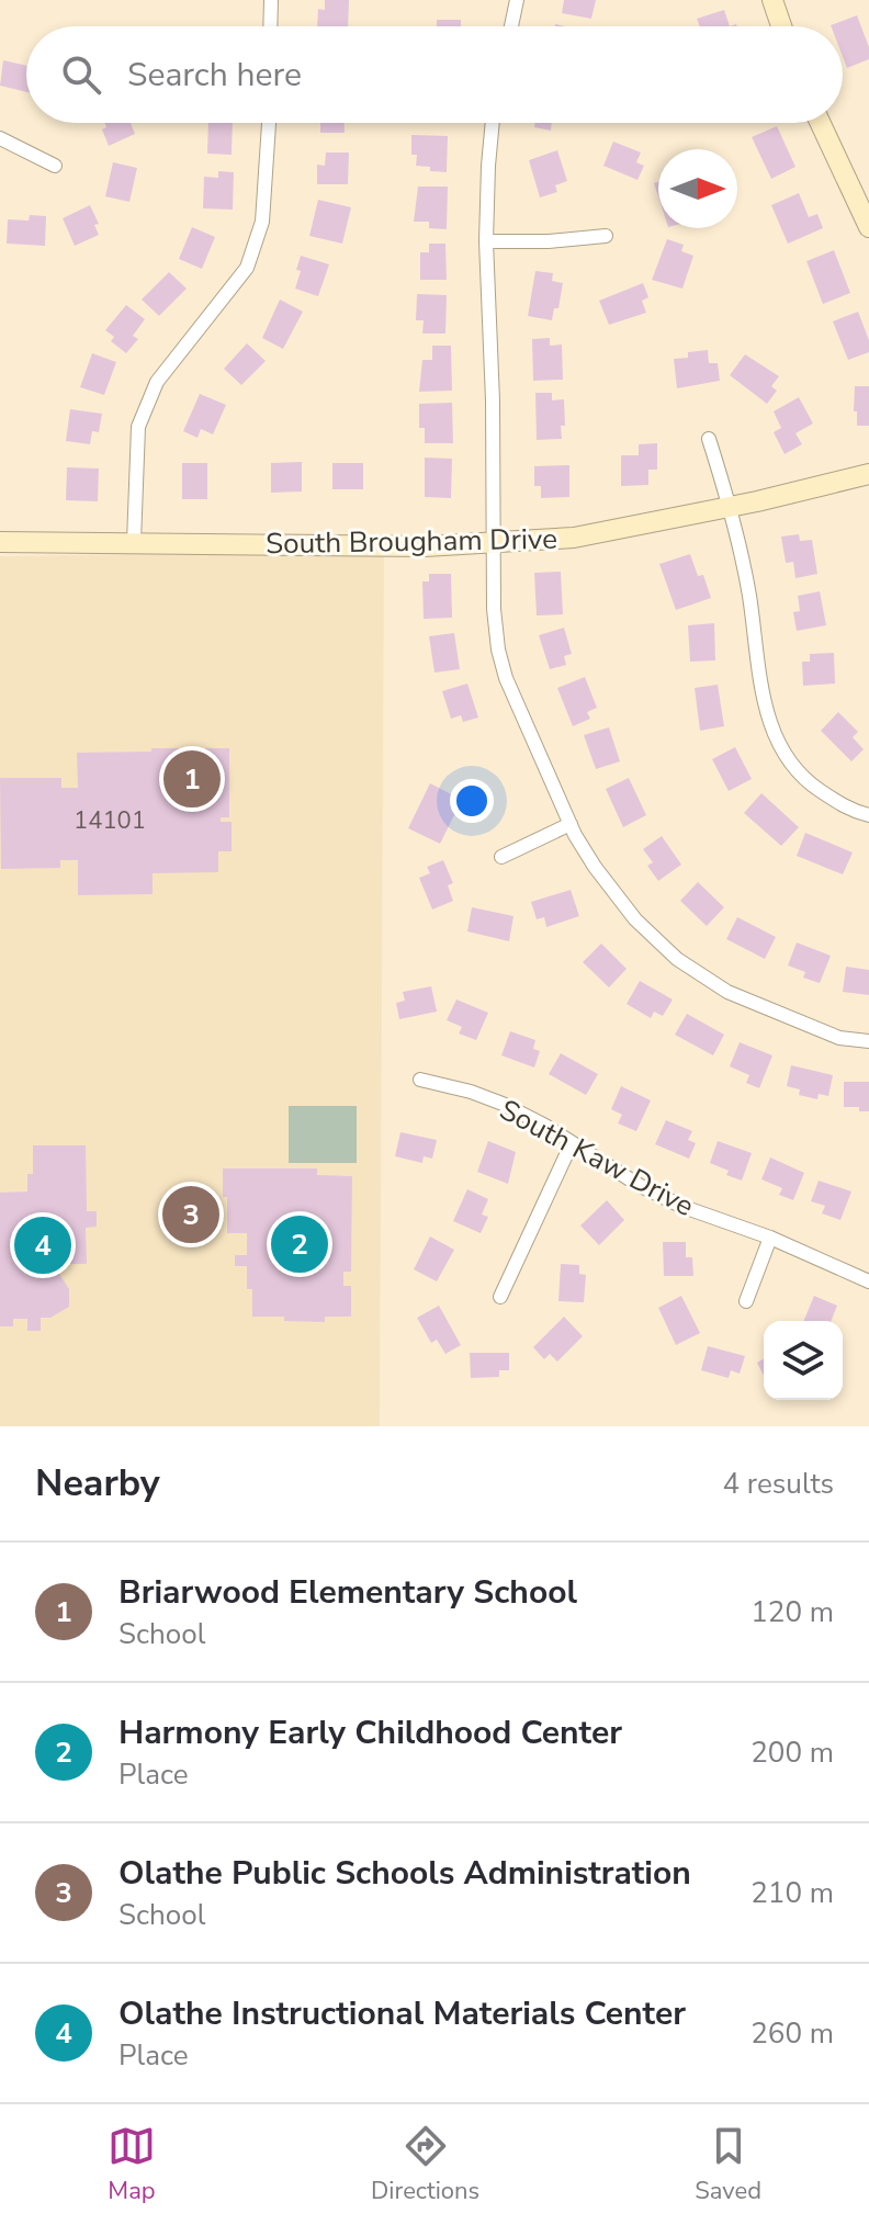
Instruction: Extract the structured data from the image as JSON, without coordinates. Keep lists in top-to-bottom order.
{
  "streets": {
    "street": ["South Brougham Drive", "South Kaw Drive"]
  },
  "house_numbers": ["14101"],
  "north": "right",
  "page": {
    "search": "Search here",
    "pins": [
      "1",
      "3",
      "2",
      "4"
    ],
    "heading": ["Nearby", "4 results"],
    "list": [
      {
        "mark": "1",
        "name": "Briarwood Elementary School",
        "note": "School",
        "value": "120 m"
      },
      {
        "mark": "2",
        "name": "Harmony Early Childhood Center",
        "note": "Place",
        "value": "200 m"
      },
      {
        "mark": "3",
        "name": "Olathe Public Schools Administration",
        "note": "School",
        "value": "210 m"
      },
      {
        "mark": "4",
        "name": "Olathe Instructional Materials Center",
        "note": "Place",
        "value": "260 m"
      }
    ],
    "nav": ["Map", "Directions", "Saved"]
  }
}
